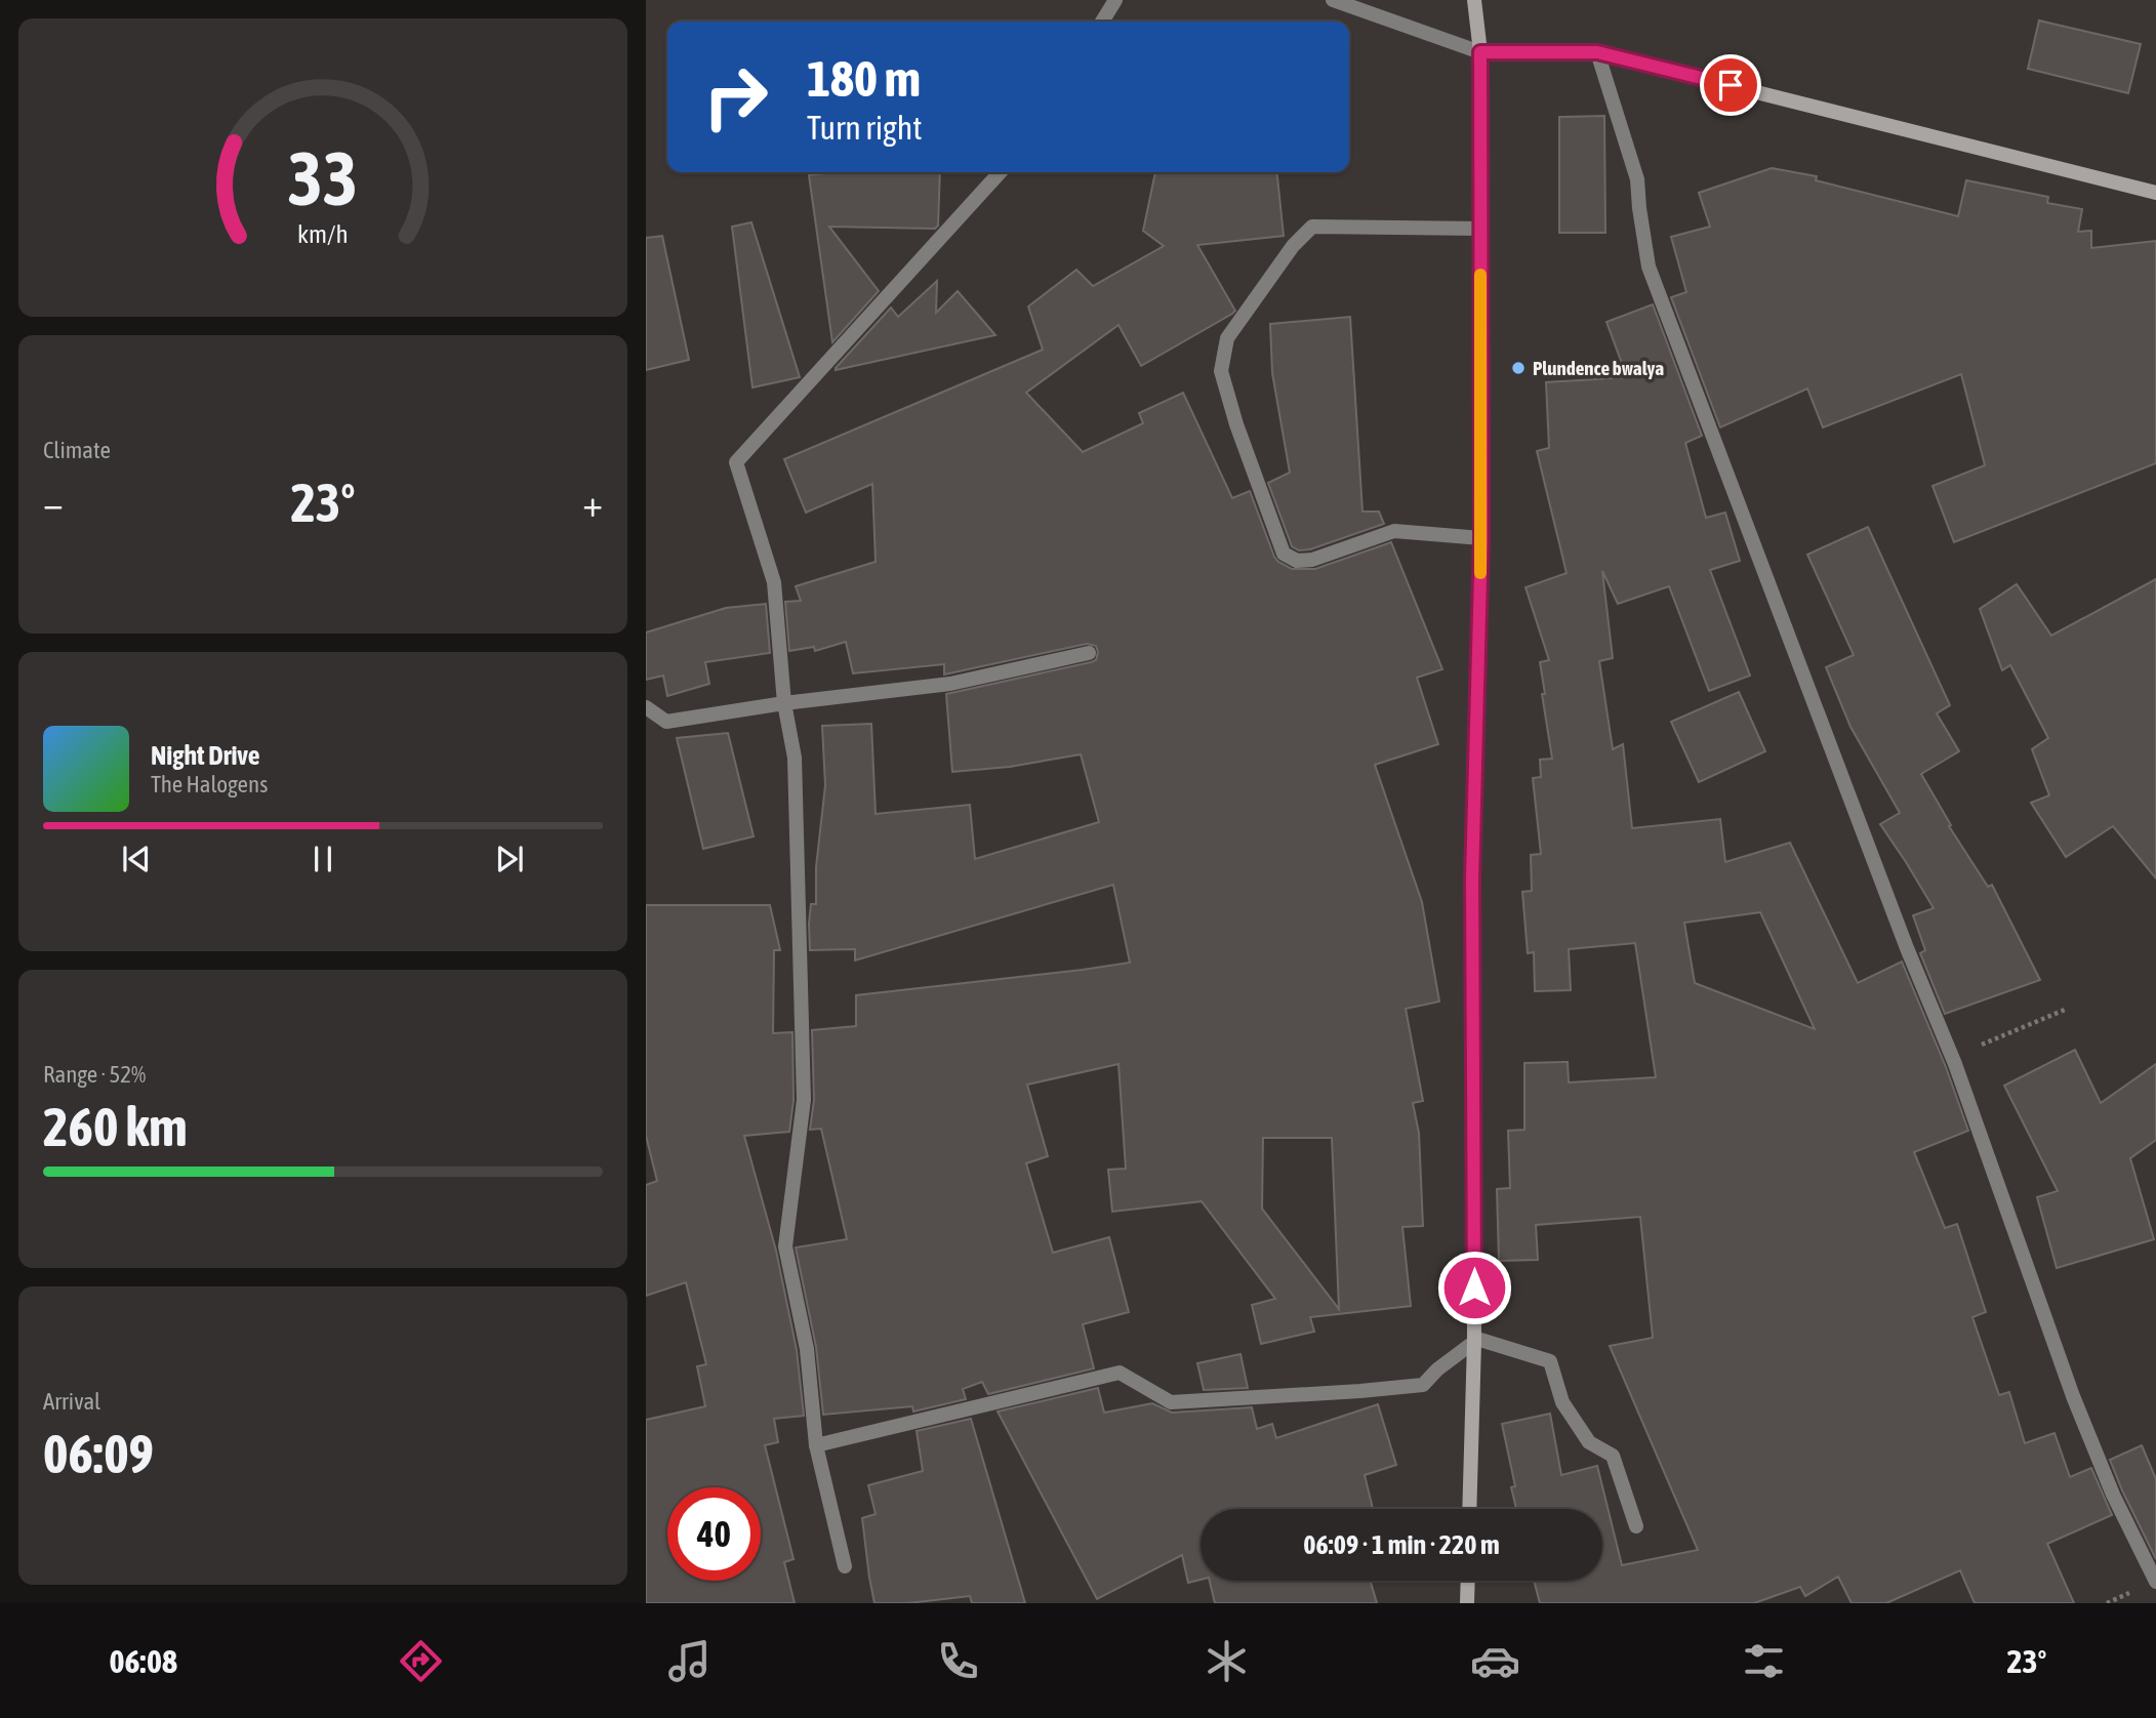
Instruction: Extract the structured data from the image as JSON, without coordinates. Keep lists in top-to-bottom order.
{
  "places": ["Plundence bwalya"],
  "page": {
    "turn": ["180 m", "Turn right"],
    "tile": [
      "Climate",
      ["Range · 52%", "260 km"],
      ["Arrival", "06:09"]
    ],
    "heat": ["−", "23°", "+"],
    "song": ["Night Drive", "The Halogens"],
    "limit": "40",
    "trip": "06:09 · 1 min · 220 m",
    "tabs": ["06:08", "23°"],
    "gauge": ["33", "km/h"]
  }
}
